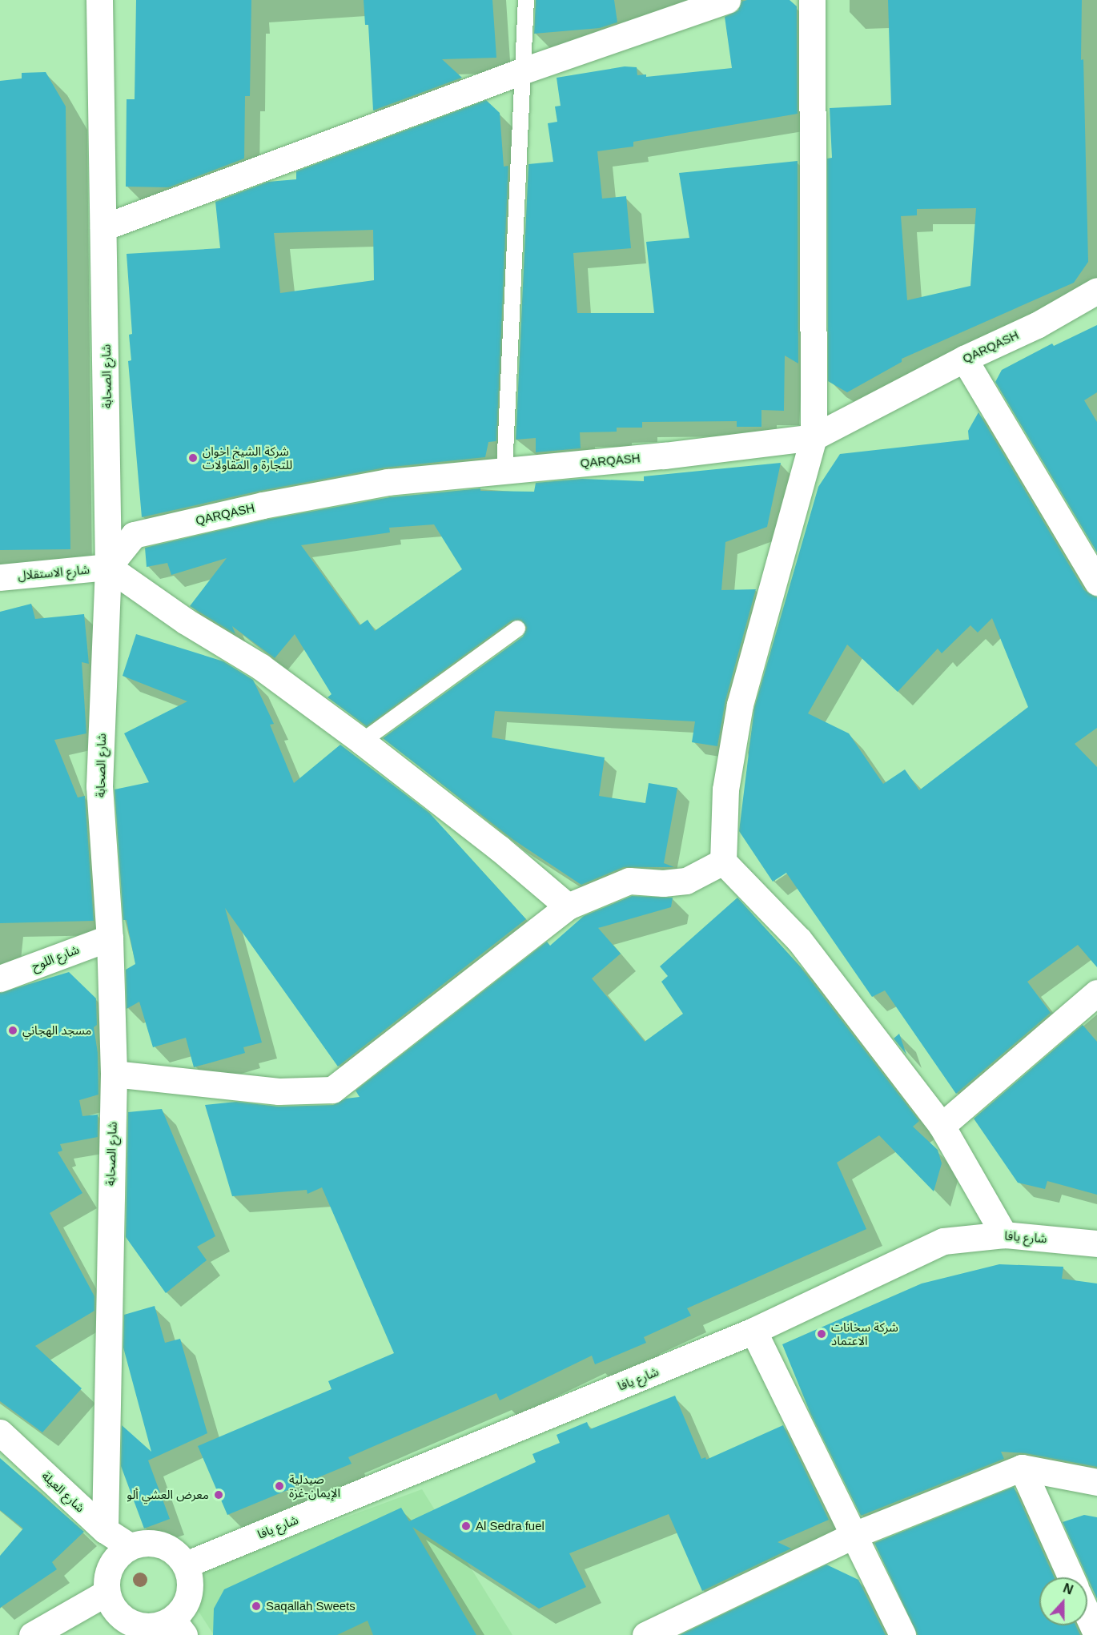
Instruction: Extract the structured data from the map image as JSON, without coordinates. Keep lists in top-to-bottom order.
{
  "streets": {
    "street": [
      "QARQASH",
      "شارع الصحابة",
      "شارع الاستقلال",
      "شارع اللوح",
      "شارع يافا",
      "شارع العيلة"
    ]
  },
  "crossings": [
    ["QARQASH", "شارع الصحابة"],
    ["QARQASH", "شارع الاستقلال"],
    ["شارع الصحابة", "شارع الاستقلال"],
    ["شارع الصحابة", "شارع اللوح"],
    ["شارع الصحابة", "شارع العيلة"],
    ["شارع يافا", "شارع العيلة"]
  ],
  "places": [
    "شركة الشيخ اخوان للتجارة و المقاولات",
    "مسجد الهجاني",
    "شركة سخانات الاعتماد",
    "صيدلية الإيمان-غزة",
    "معرض العشي ألو",
    "Al Sedra fuel",
    "Saqallah Sweets"
  ],
  "north": "top"
}
